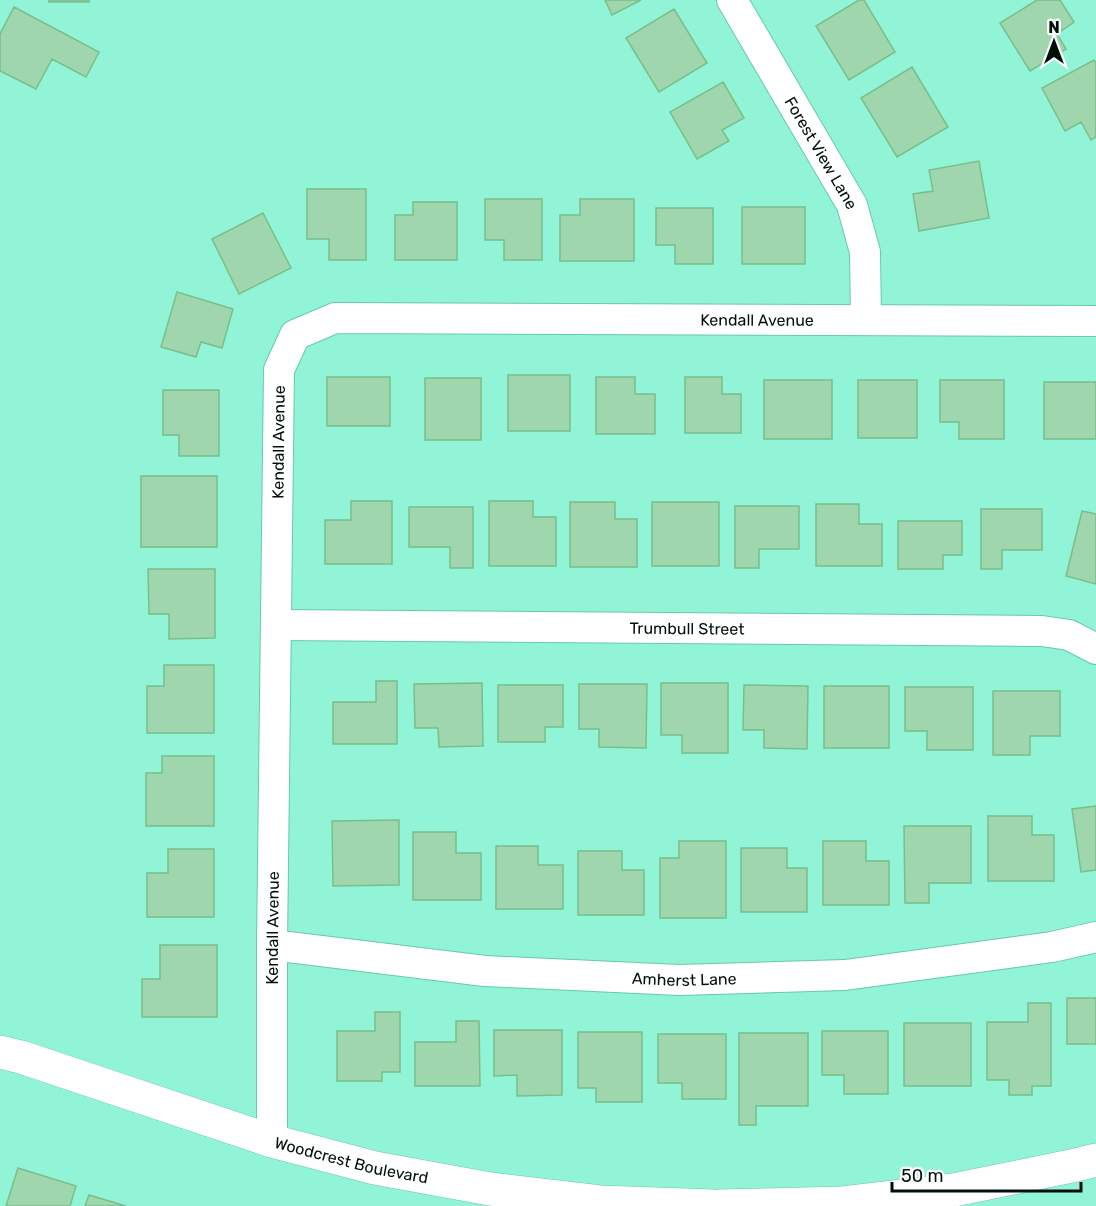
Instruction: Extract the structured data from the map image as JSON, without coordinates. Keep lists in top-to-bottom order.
{
  "streets": {
    "street": [
      "Forest View Lane",
      "Kendall Avenue",
      "Trumbull Street",
      "Amherst Lane",
      "Woodcrest Boulevard"
    ]
  },
  "crossings": [
    ["Forest View Lane", "Kendall Avenue"],
    ["Kendall Avenue", "Trumbull Street"],
    ["Kendall Avenue", "Amherst Lane"],
    ["Kendall Avenue", "Woodcrest Boulevard"]
  ],
  "scale_bar": "50 m",
  "north": "top"
}
